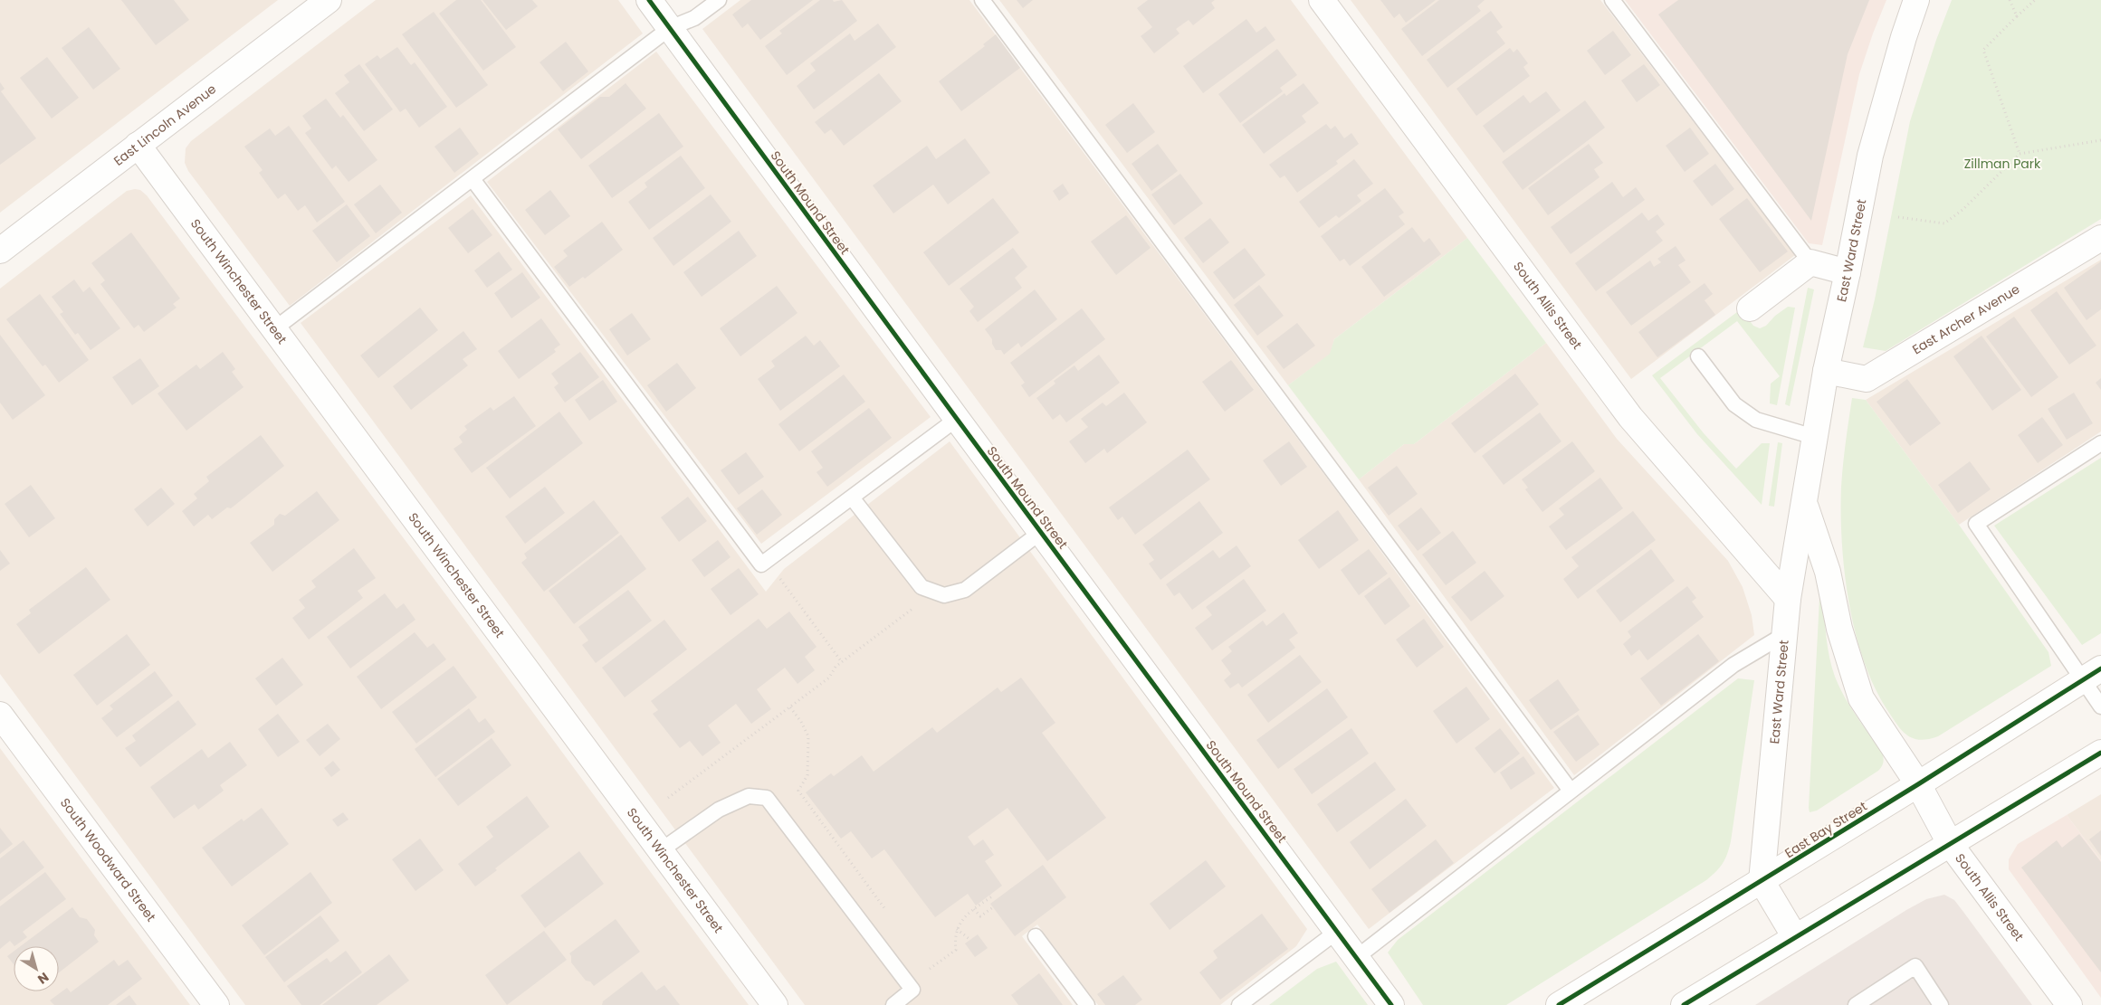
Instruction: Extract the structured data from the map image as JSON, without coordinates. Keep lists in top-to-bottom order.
{
  "streets": {
    "street": [
      "East Lincoln Avenue",
      "South Mound Street",
      "East Ward Street",
      "South Winchester Street",
      "South Allis Street",
      "East Archer Avenue",
      "East Bay Street",
      "South Woodward Street"
    ]
  },
  "crossings": [
    ["East Lincoln Avenue", "South Winchester Street"],
    ["East Ward Street", "South Allis Street"],
    ["East Ward Street", "East Archer Avenue"],
    ["East Ward Street", "East Bay Street"],
    ["South Allis Street", "East Bay Street"]
  ],
  "parks": ["Zillman Park"],
  "north": "bottom right"
}
